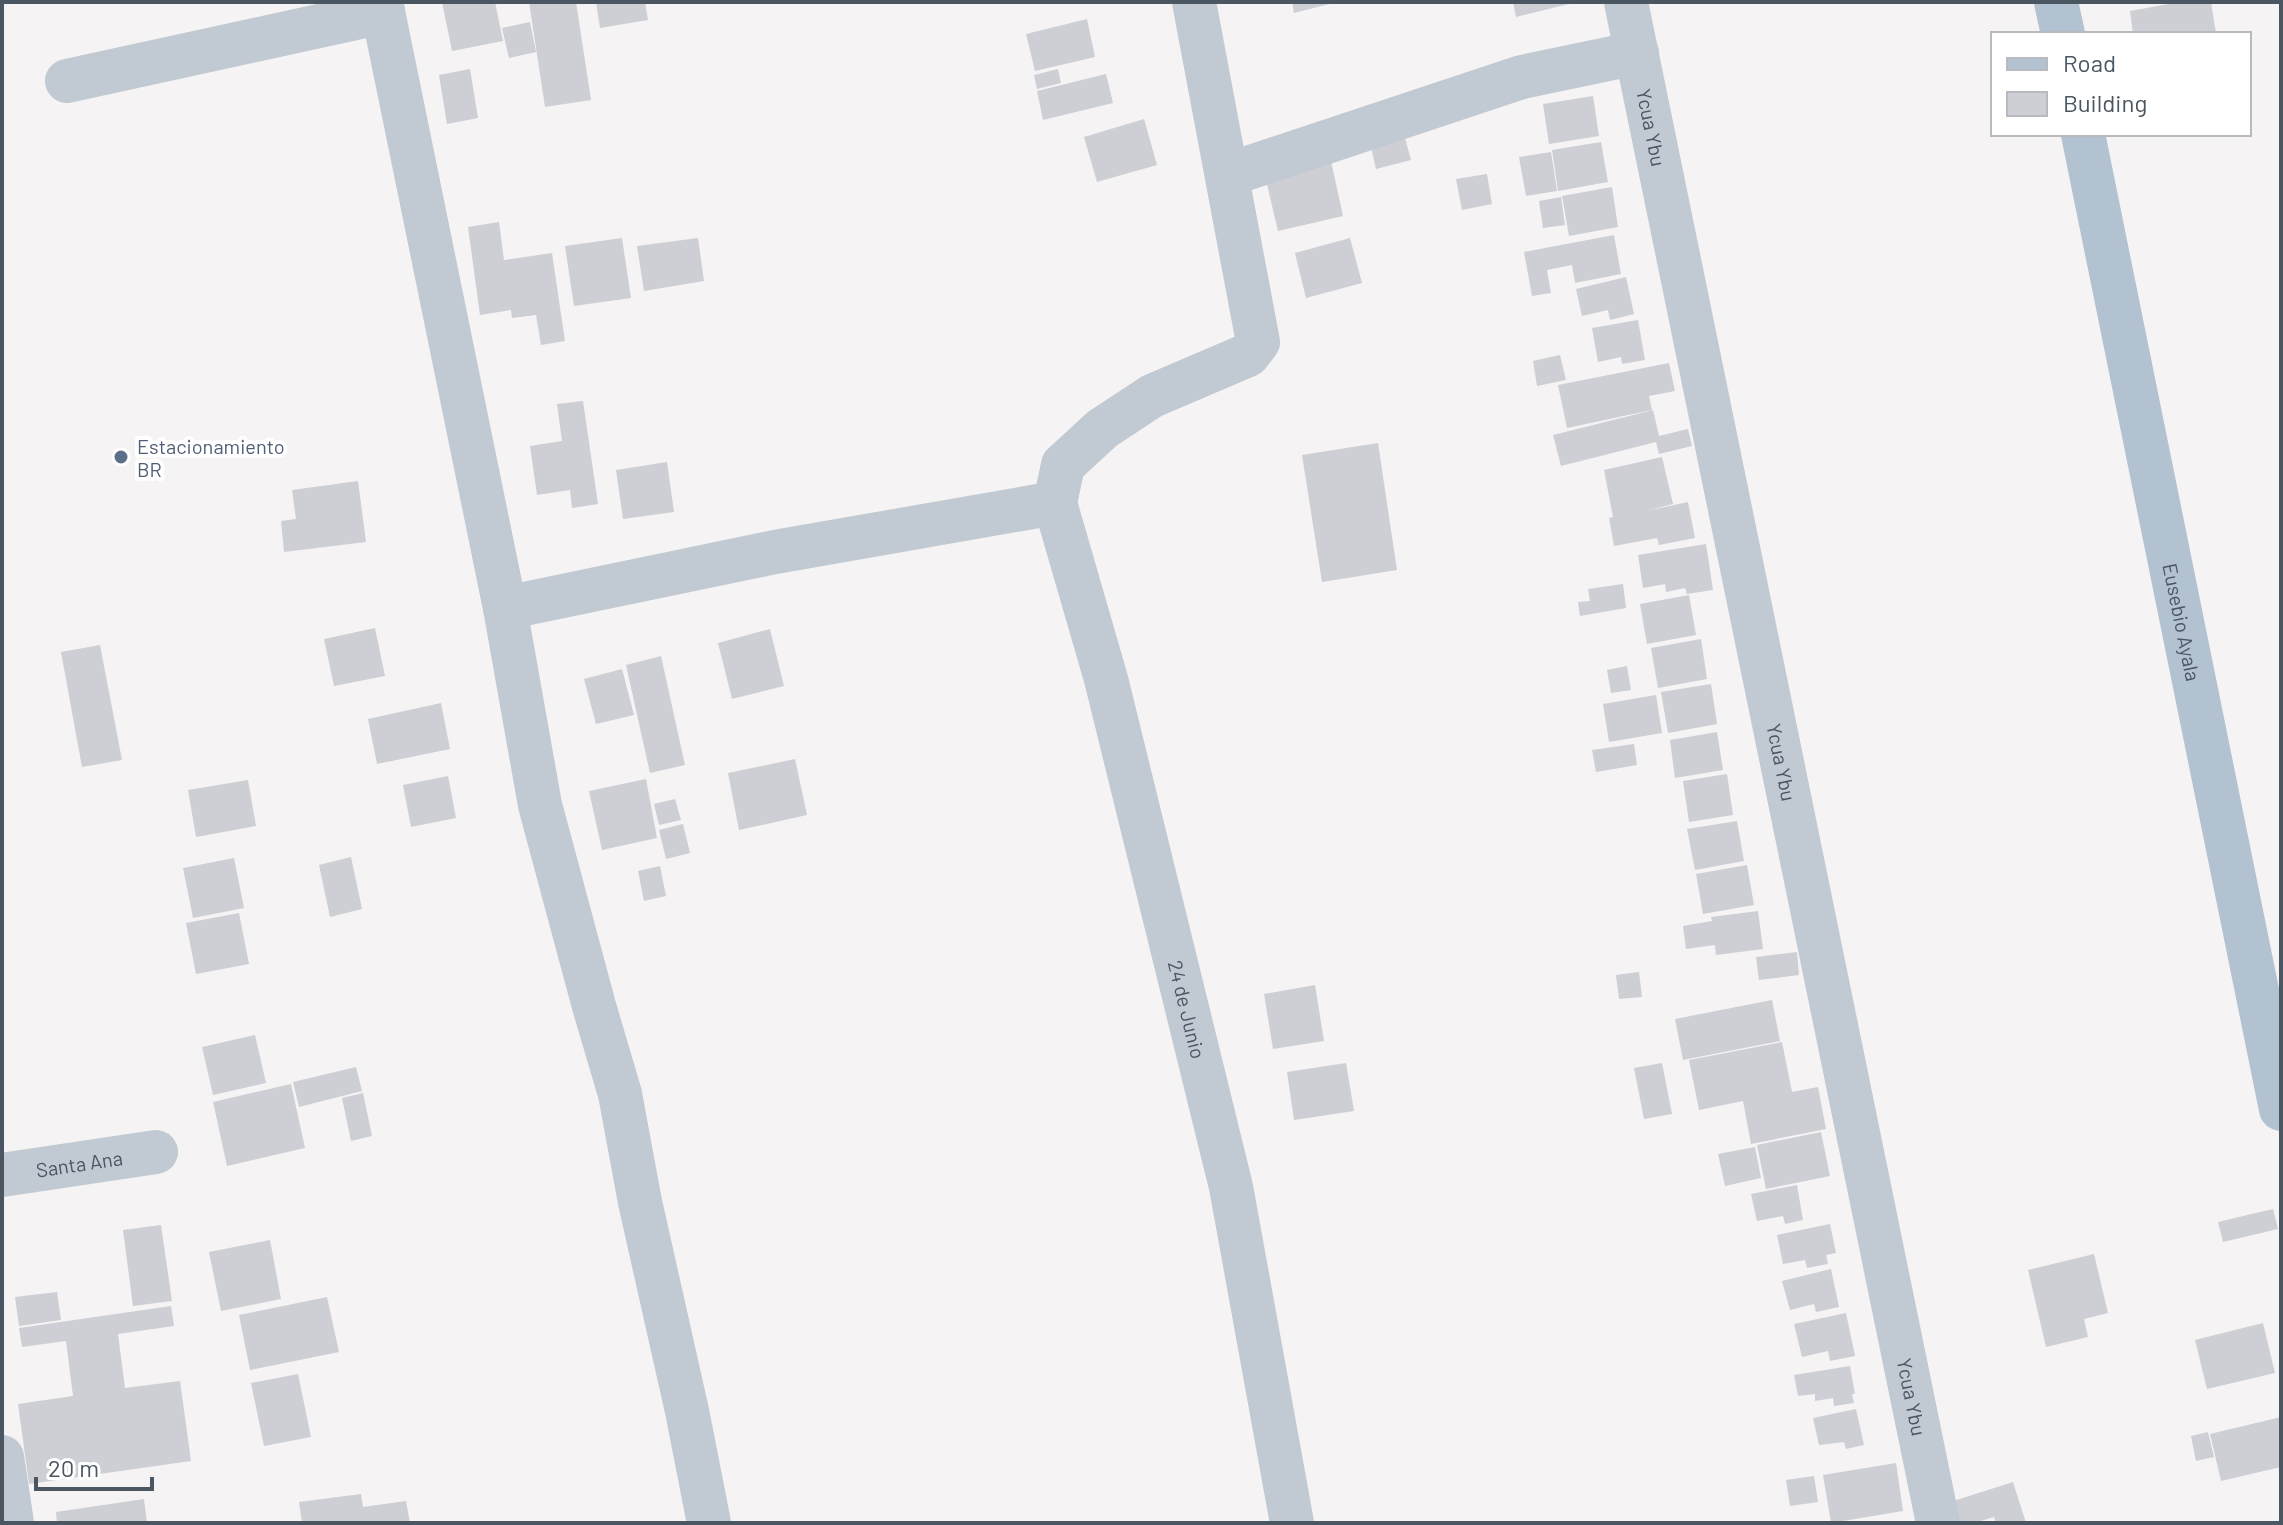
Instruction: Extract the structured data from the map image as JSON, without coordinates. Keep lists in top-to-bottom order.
{
  "streets": {
    "main road": ["Eusebio Ayala"],
    "street": ["Ycua Ybu", "24 de Junio", "Santa Ana"]
  },
  "places": ["Estacionamiento BR"],
  "legend": ["Road", "Building"],
  "scale_bar": "20 m"
}
